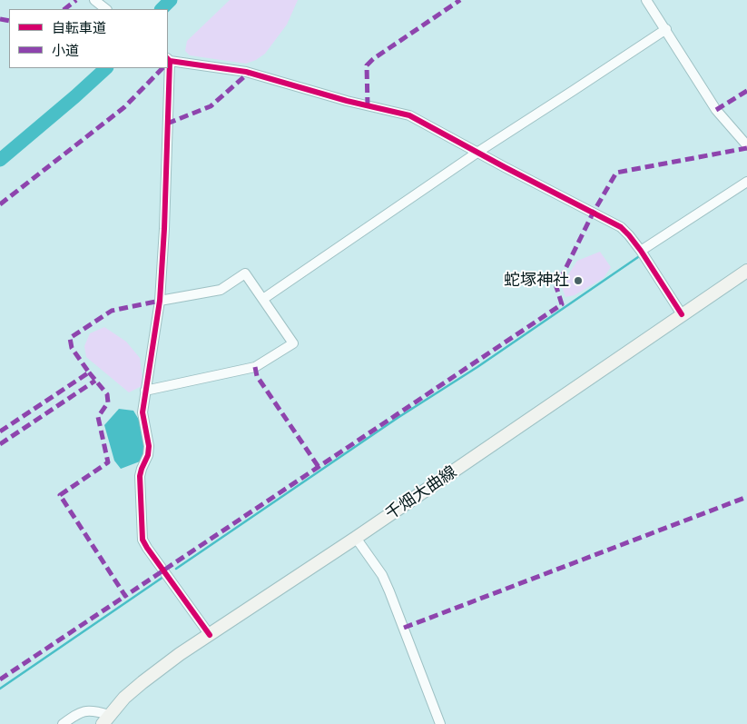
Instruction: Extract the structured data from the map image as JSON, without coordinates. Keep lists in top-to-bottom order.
{
  "streets": {
    "main road": ["千畑大曲線"]
  },
  "places": ["蛇塚神社"],
  "legend": ["自転車道", "小道"]
}
